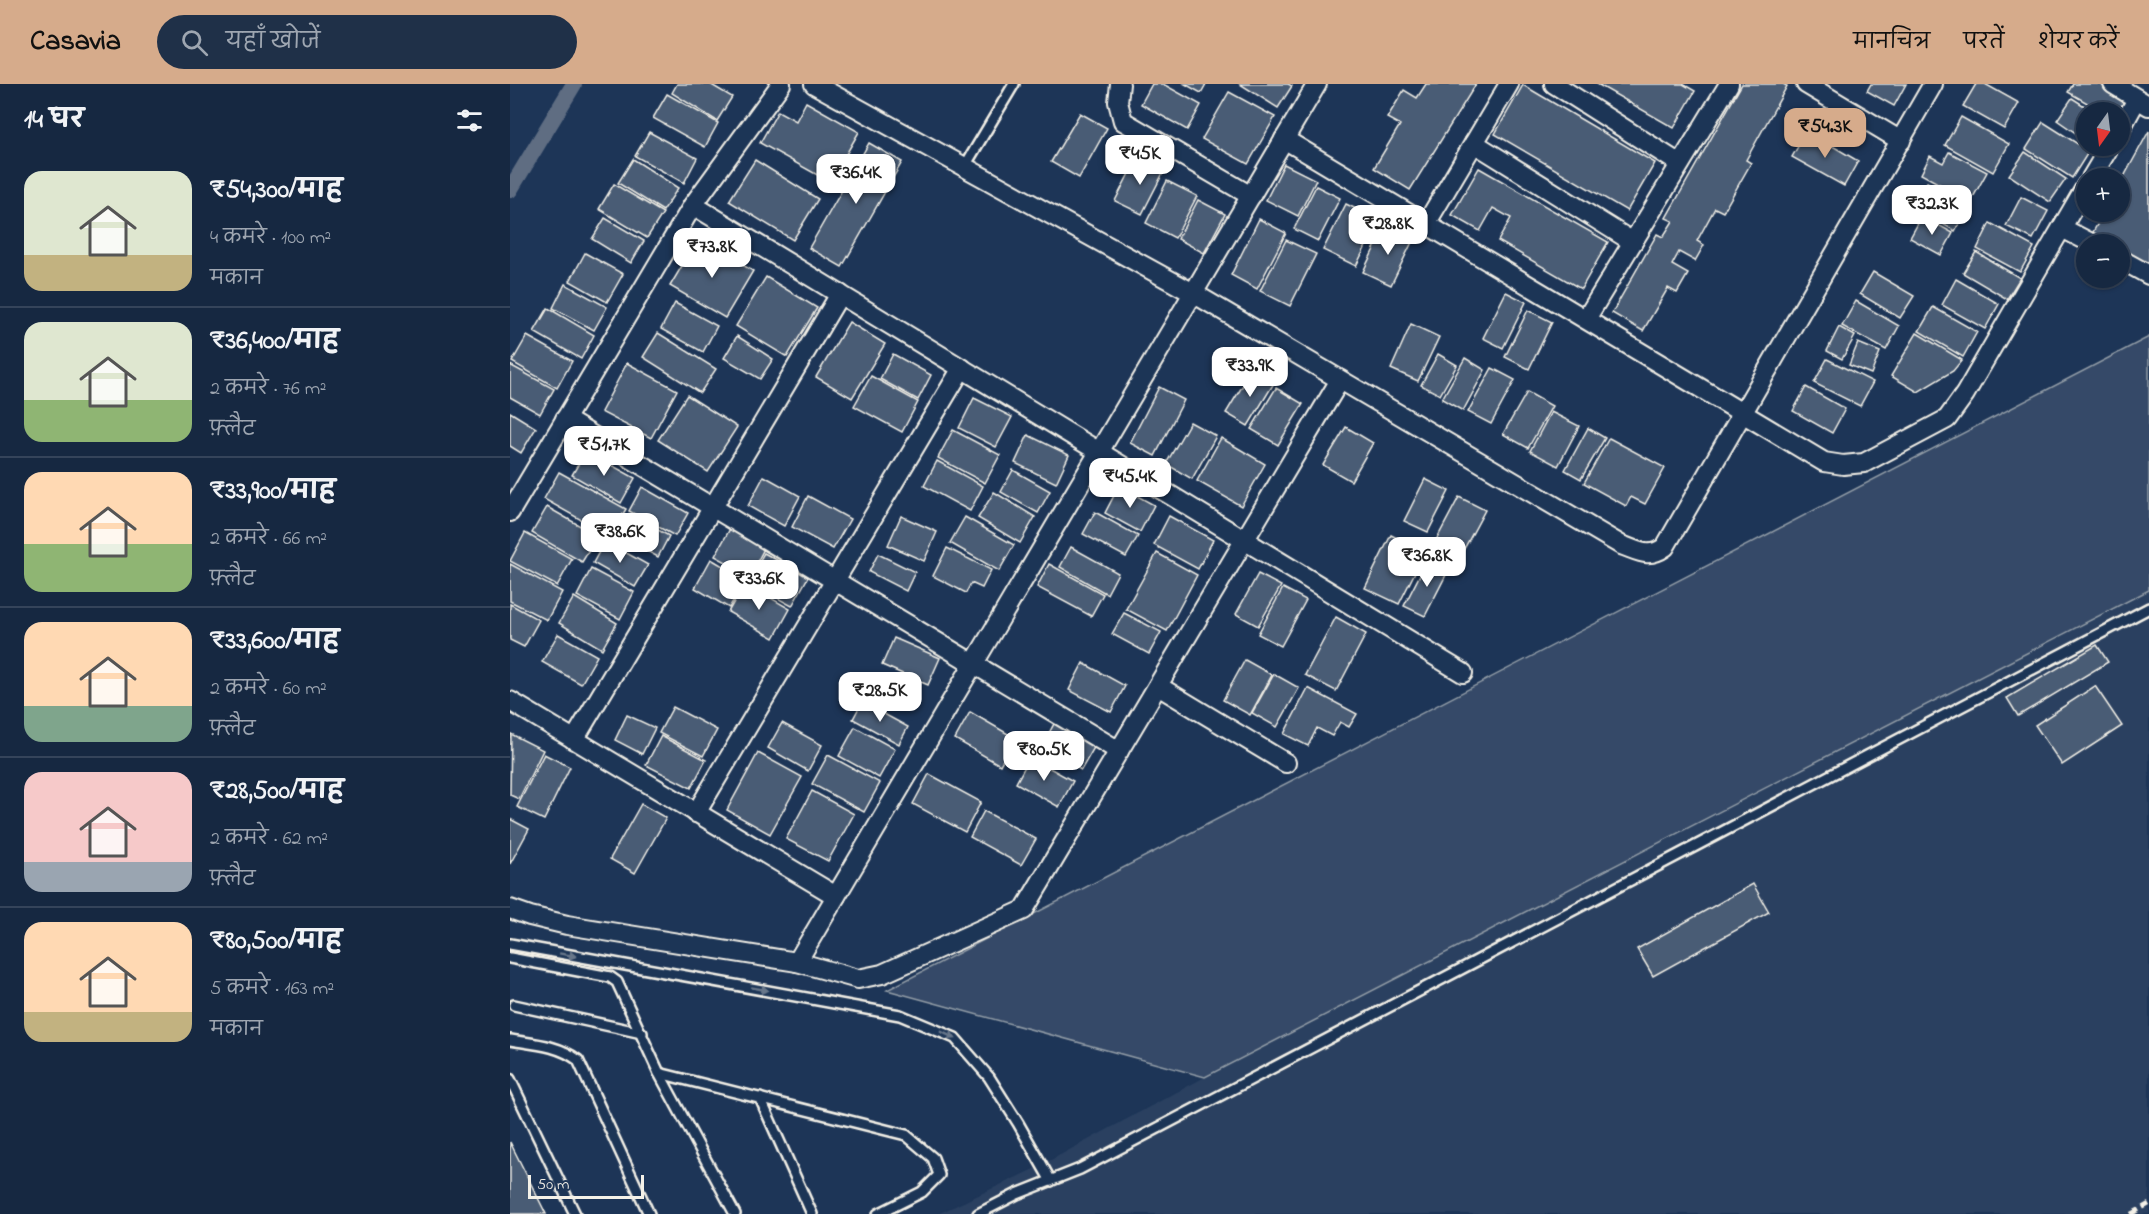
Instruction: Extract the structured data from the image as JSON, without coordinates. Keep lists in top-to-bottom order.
{
  "scale_bar": "50 m",
  "north": "bottom",
  "page": {
    "header": "Casavia",
    "search": "यहाँ खोजें",
    "nav": ["मानचित्र", "परतें", "शेयर करें"],
    "heading": "14 घर",
    "map_buttons": ["+", "−"],
    "price": [
      "₹54.3K",
      "₹45K",
      "₹36.4K",
      "₹32.3K",
      "₹28.8K",
      "₹73.8K",
      "₹33.9K",
      "₹51.7K",
      "₹45.4K",
      "₹38.6K",
      "₹36.8K",
      "₹33.6K",
      "₹28.5K",
      "₹80.5K"
    ],
    "list": [
      {
        "name": "₹54,300/माह",
        "note": "4 कमरे · 100 m² · मकान"
      },
      {
        "name": "₹36,400/माह",
        "note": "2 कमरे · 76 m² · फ़्लैट"
      },
      {
        "name": "₹33,900/माह",
        "note": "2 कमरे · 66 m² · फ़्लैट"
      },
      {
        "name": "₹33,600/माह",
        "note": "2 कमरे · 60 m² · फ़्लैट"
      },
      {
        "name": "₹28,500/माह",
        "note": "2 कमरे · 62 m² · फ़्लैट"
      },
      {
        "name": "₹80,500/माह",
        "note": "5 कमरे · 163 m² · मकान"
      }
    ],
    "scale": "50 m"
  }
}
